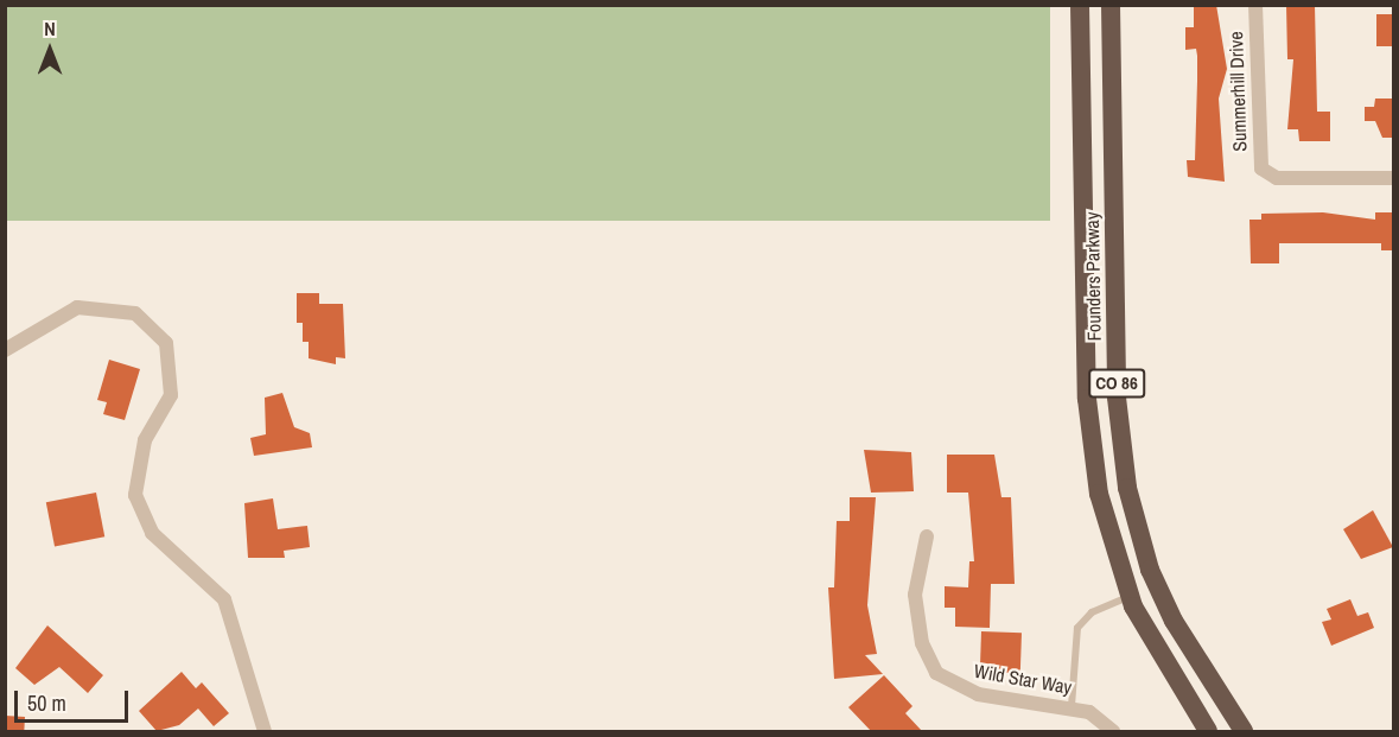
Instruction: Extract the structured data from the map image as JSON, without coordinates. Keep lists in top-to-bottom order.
{
  "streets": {
    "highway": ["Founders Parkway", "CO 86"],
    "street": ["Summerhill Drive", "Wild Star Way"]
  },
  "scale_bar": "50 m",
  "north": "top"
}
